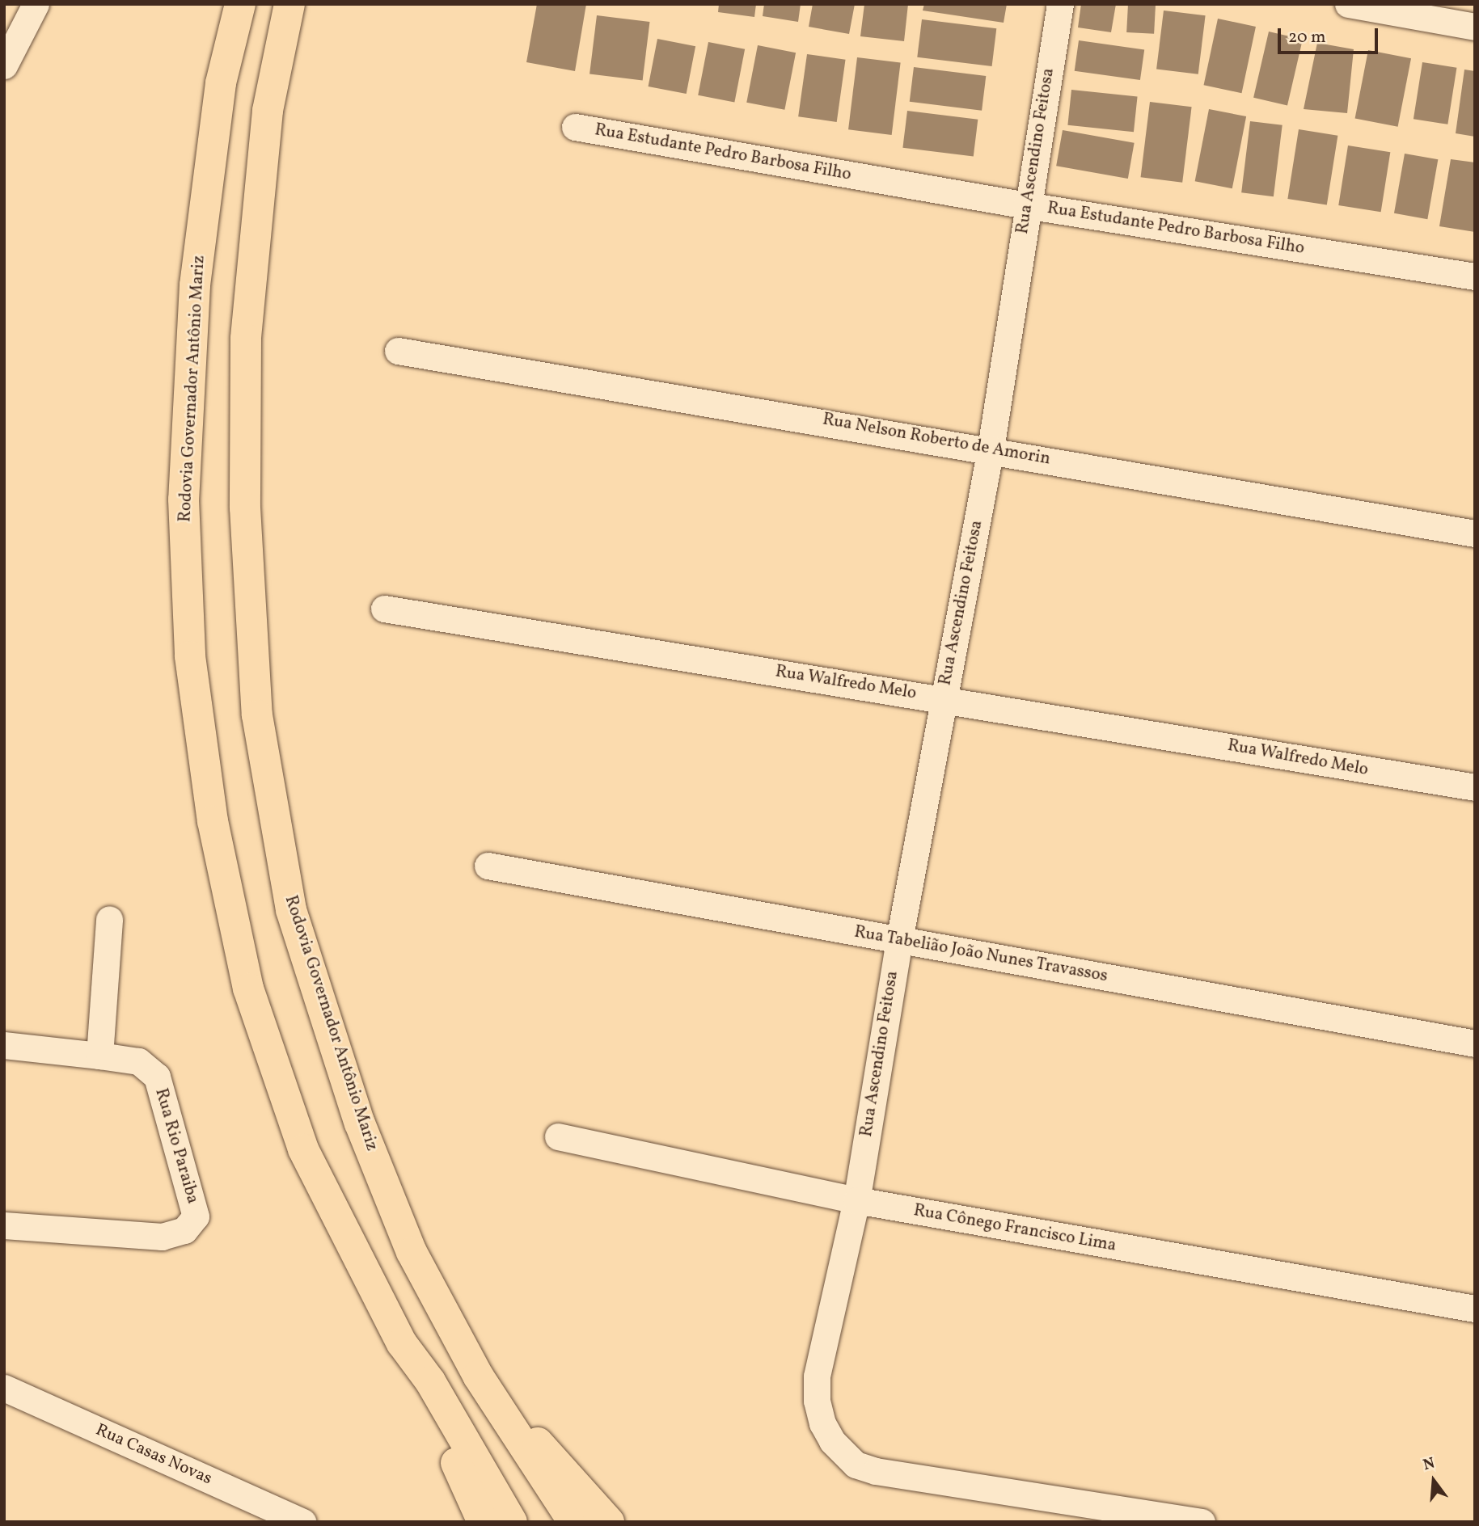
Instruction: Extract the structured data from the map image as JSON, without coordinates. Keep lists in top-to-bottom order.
{
  "streets": {
    "highway": ["Rodovia Governador Antônio Mariz"],
    "street": [
      "Rua Ascendino Feitosa",
      "Rua Estudante Pedro Barbosa Filho",
      "Rua Nelson Roberto de Amorin",
      "Rua Walfredo Melo",
      "Rua Tabelião João Nunes Travassos",
      "Rua Rio Paraiba",
      "Rua Cônego Francisco Lima",
      "Rua Casas Novas"
    ]
  },
  "crossings": [
    ["Rua Ascendino Feitosa", "Rua Estudante Pedro Barbosa Filho"],
    ["Rua Ascendino Feitosa", "Rua Nelson Roberto de Amorin"],
    ["Rua Ascendino Feitosa", "Rua Walfredo Melo"],
    ["Rua Ascendino Feitosa", "Rua Tabelião João Nunes Travassos"],
    ["Rua Ascendino Feitosa", "Rua Cônego Francisco Lima"]
  ],
  "scale_bar": "20 m",
  "north": "top"
}
